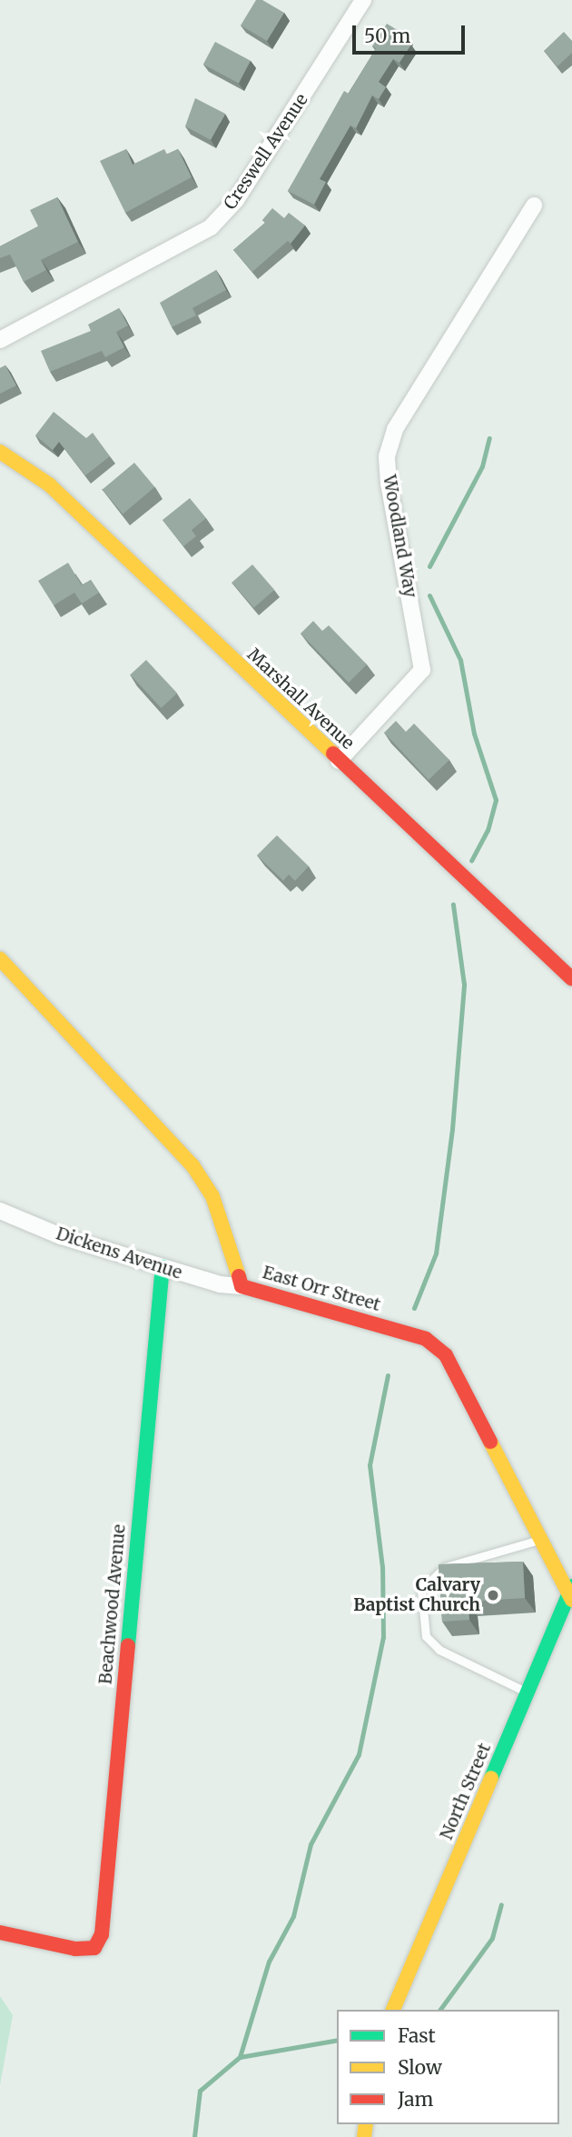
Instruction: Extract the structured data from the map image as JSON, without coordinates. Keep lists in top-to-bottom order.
{
  "streets": {
    "street": [
      "Creswell Avenue",
      "Woodland Way",
      "Marshall Avenue",
      "Dickens Avenue",
      "East Orr Street",
      "Beachwood Avenue",
      "North Street"
    ]
  },
  "crossings": [
    ["Woodland Way", "Marshall Avenue"],
    ["Dickens Avenue", "East Orr Street"],
    ["Dickens Avenue", "Beachwood Avenue"],
    ["East Orr Street", "North Street"]
  ],
  "places": ["Calvary Baptist Church"],
  "legend": ["Fast", "Slow", "Jam"],
  "scale_bar": "50 m"
}
